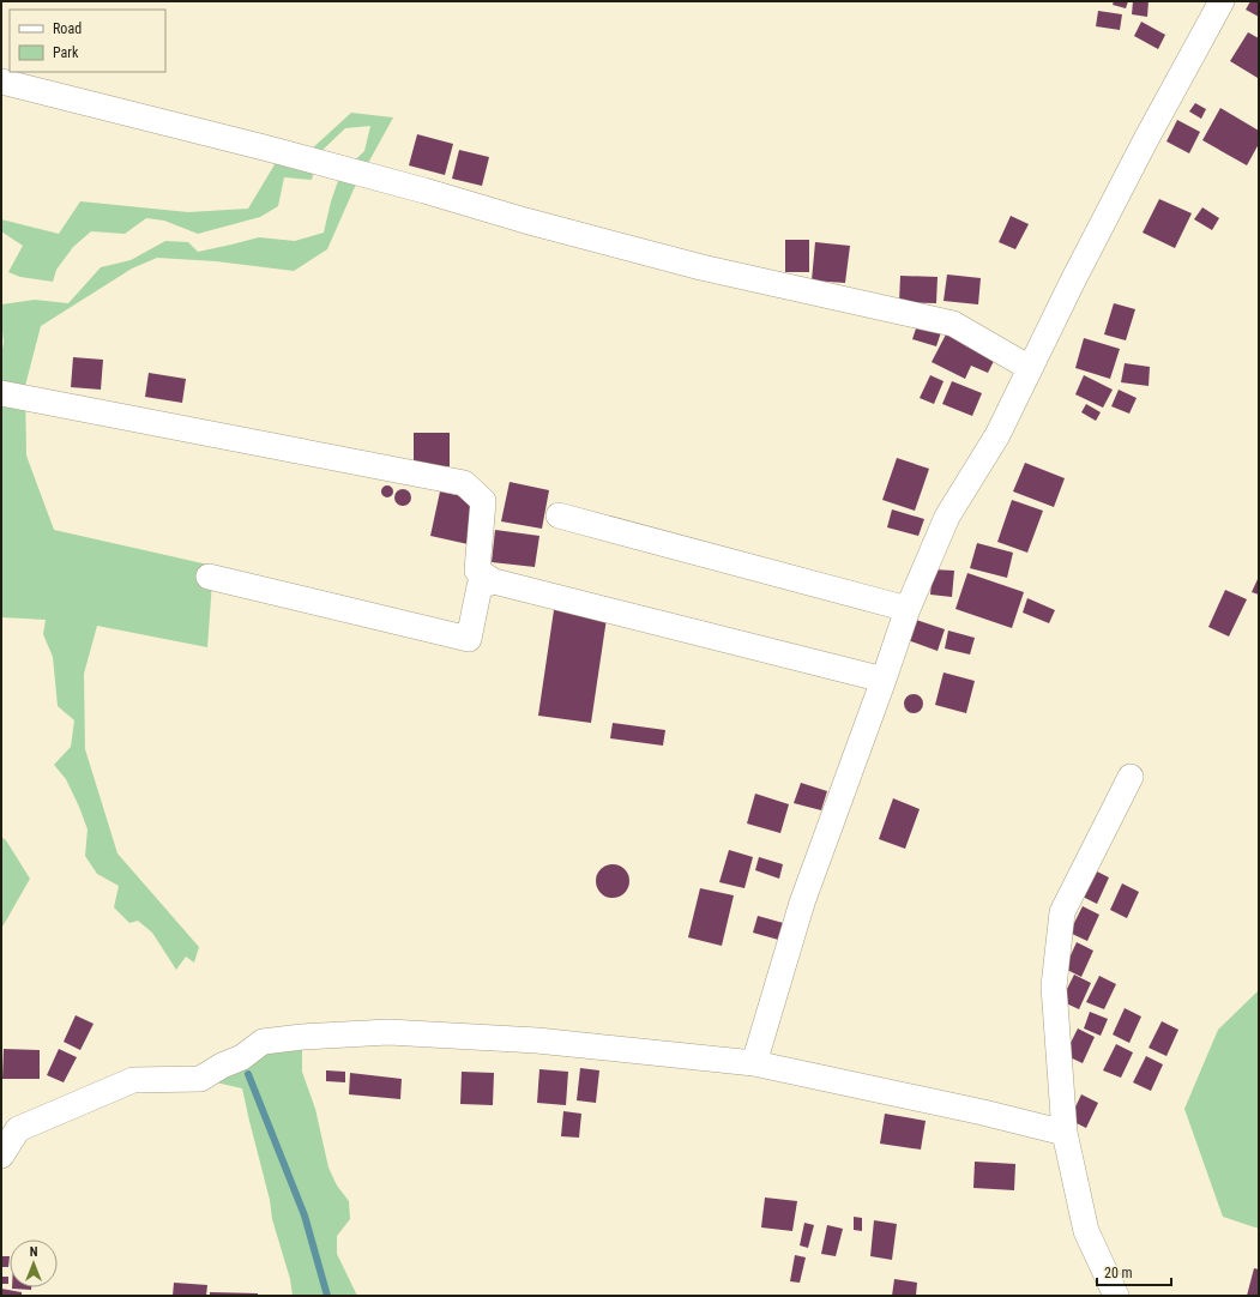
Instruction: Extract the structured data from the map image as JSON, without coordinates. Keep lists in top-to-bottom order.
{
  "legend": ["Road", "Park"],
  "scale_bar": "20 m",
  "north": "top"
}
